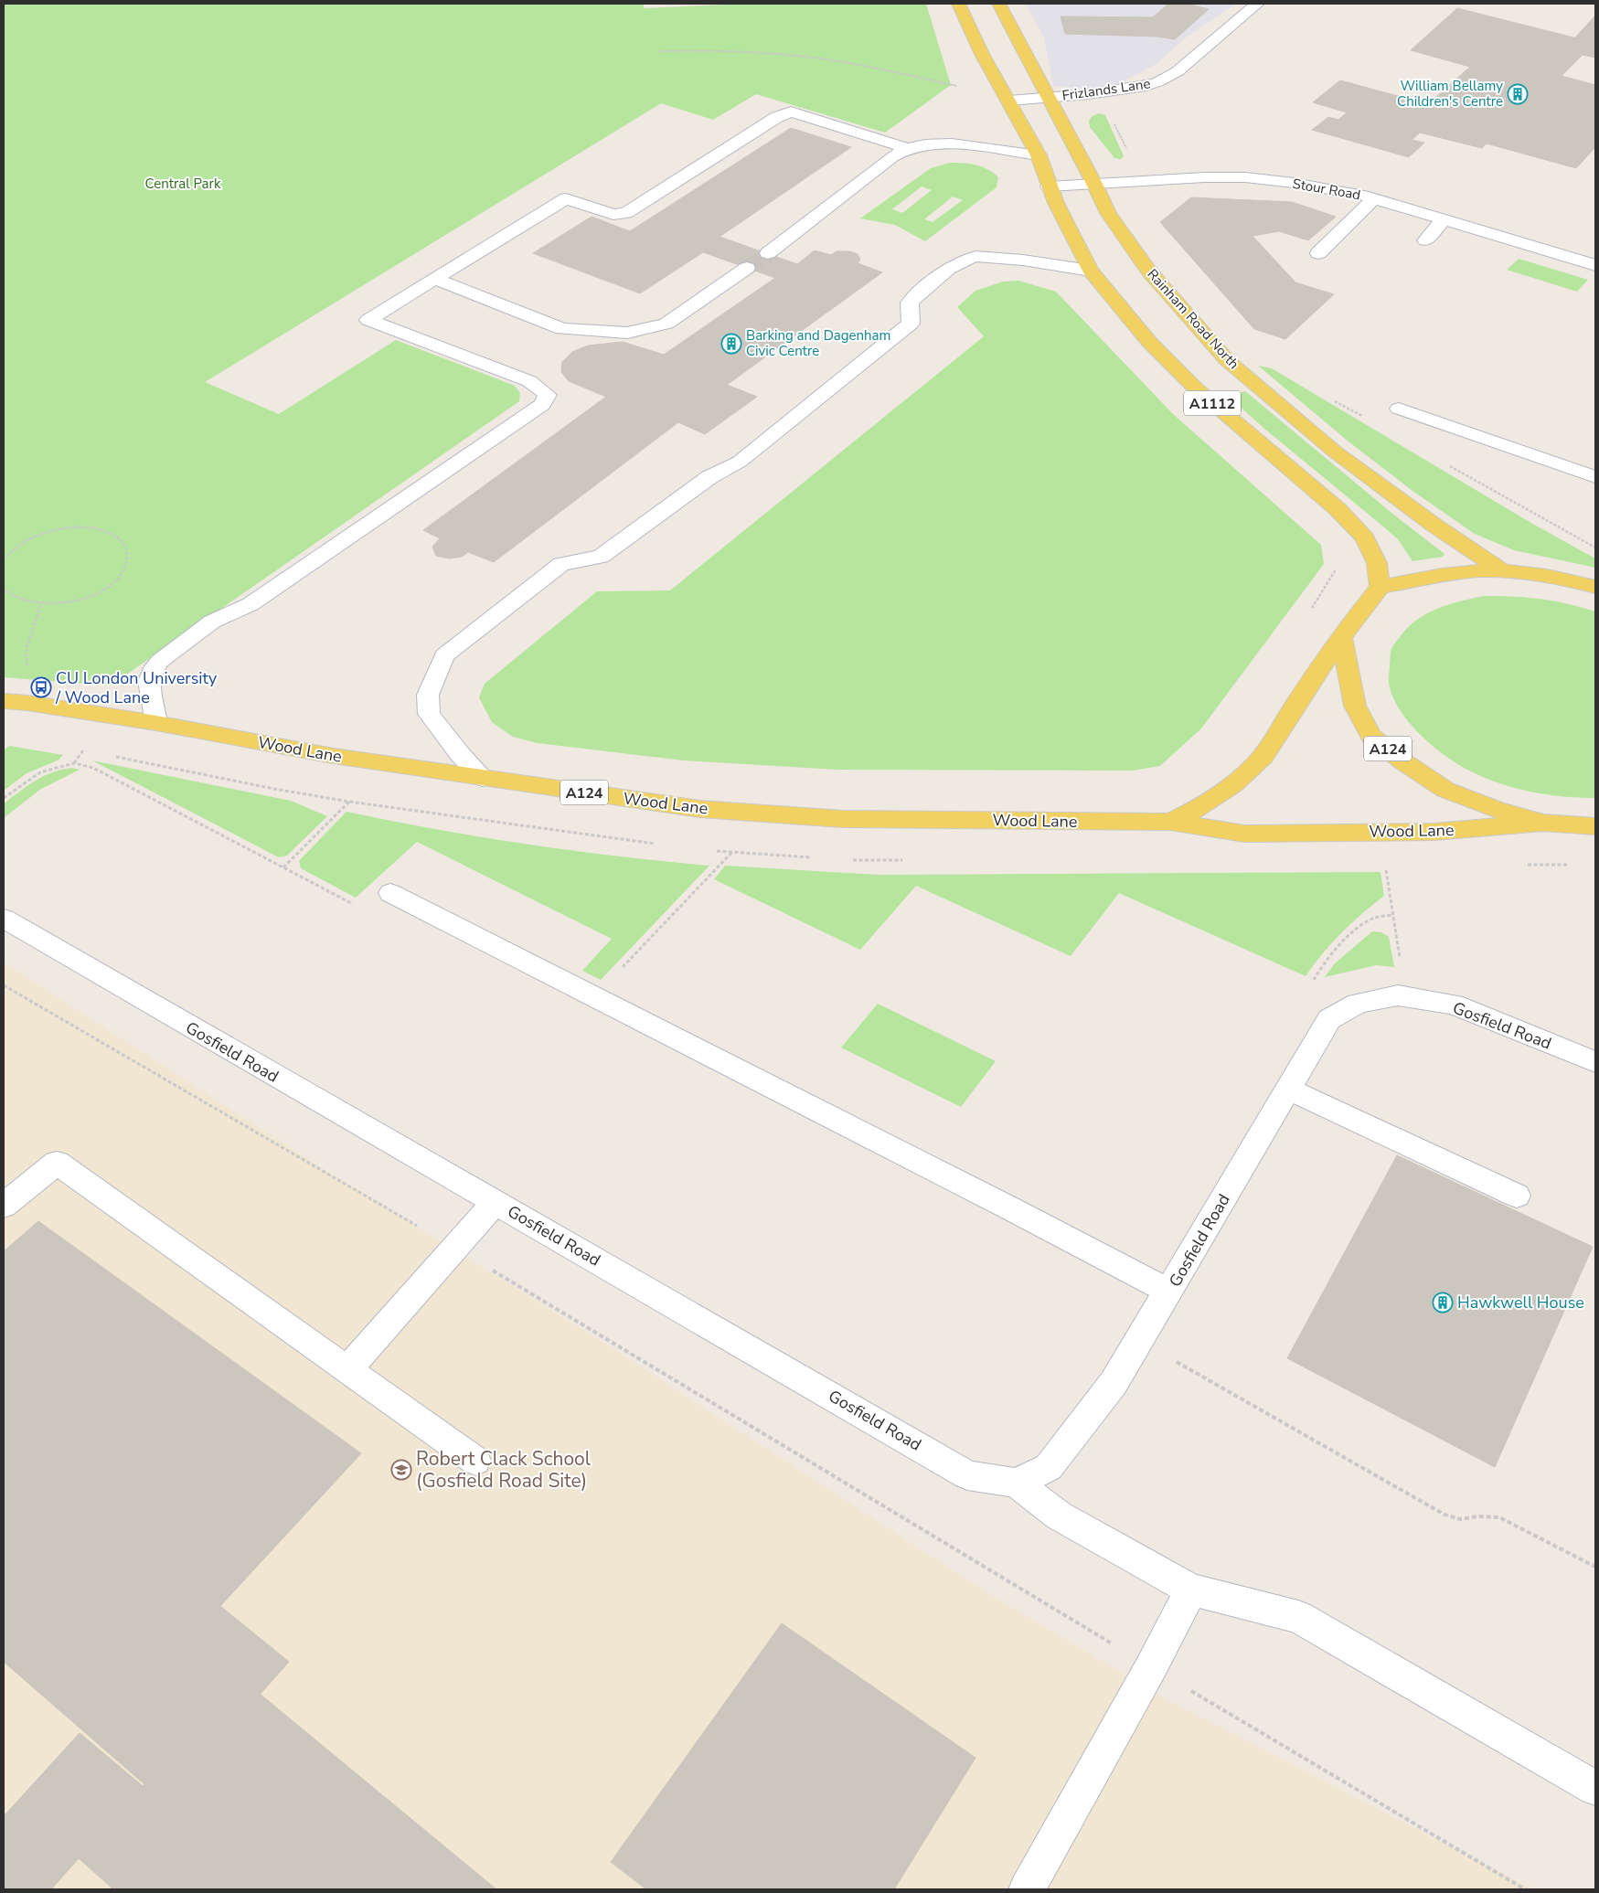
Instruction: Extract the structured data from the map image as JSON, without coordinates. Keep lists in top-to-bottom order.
{
  "streets": {
    "main road": [
      "Rainham Road North",
      "A1112",
      "A124",
      "Wood Lane"
    ],
    "street": ["Frizlands Lane", "Stour Road", "Gosfield Road"]
  },
  "crossings": [
    ["Frizlands Lane", "Rainham Road North"],
    ["Frizlands Lane", "A1112"],
    ["Stour Road", "Rainham Road North"],
    ["Stour Road", "A1112"],
    ["A1112", "A124"],
    ["A124", "Wood Lane"]
  ],
  "parks": ["Central Park"],
  "places": {
    "building": ["William Bellamy Children's Centre", "Barking and Dagenham Civic Centre", "Hawkwell House"],
    "bus stop": ["CU London University / Wood Lane"],
    "school or university": ["Robert Clack School (Gosfield Road Site)"]
  }
}
